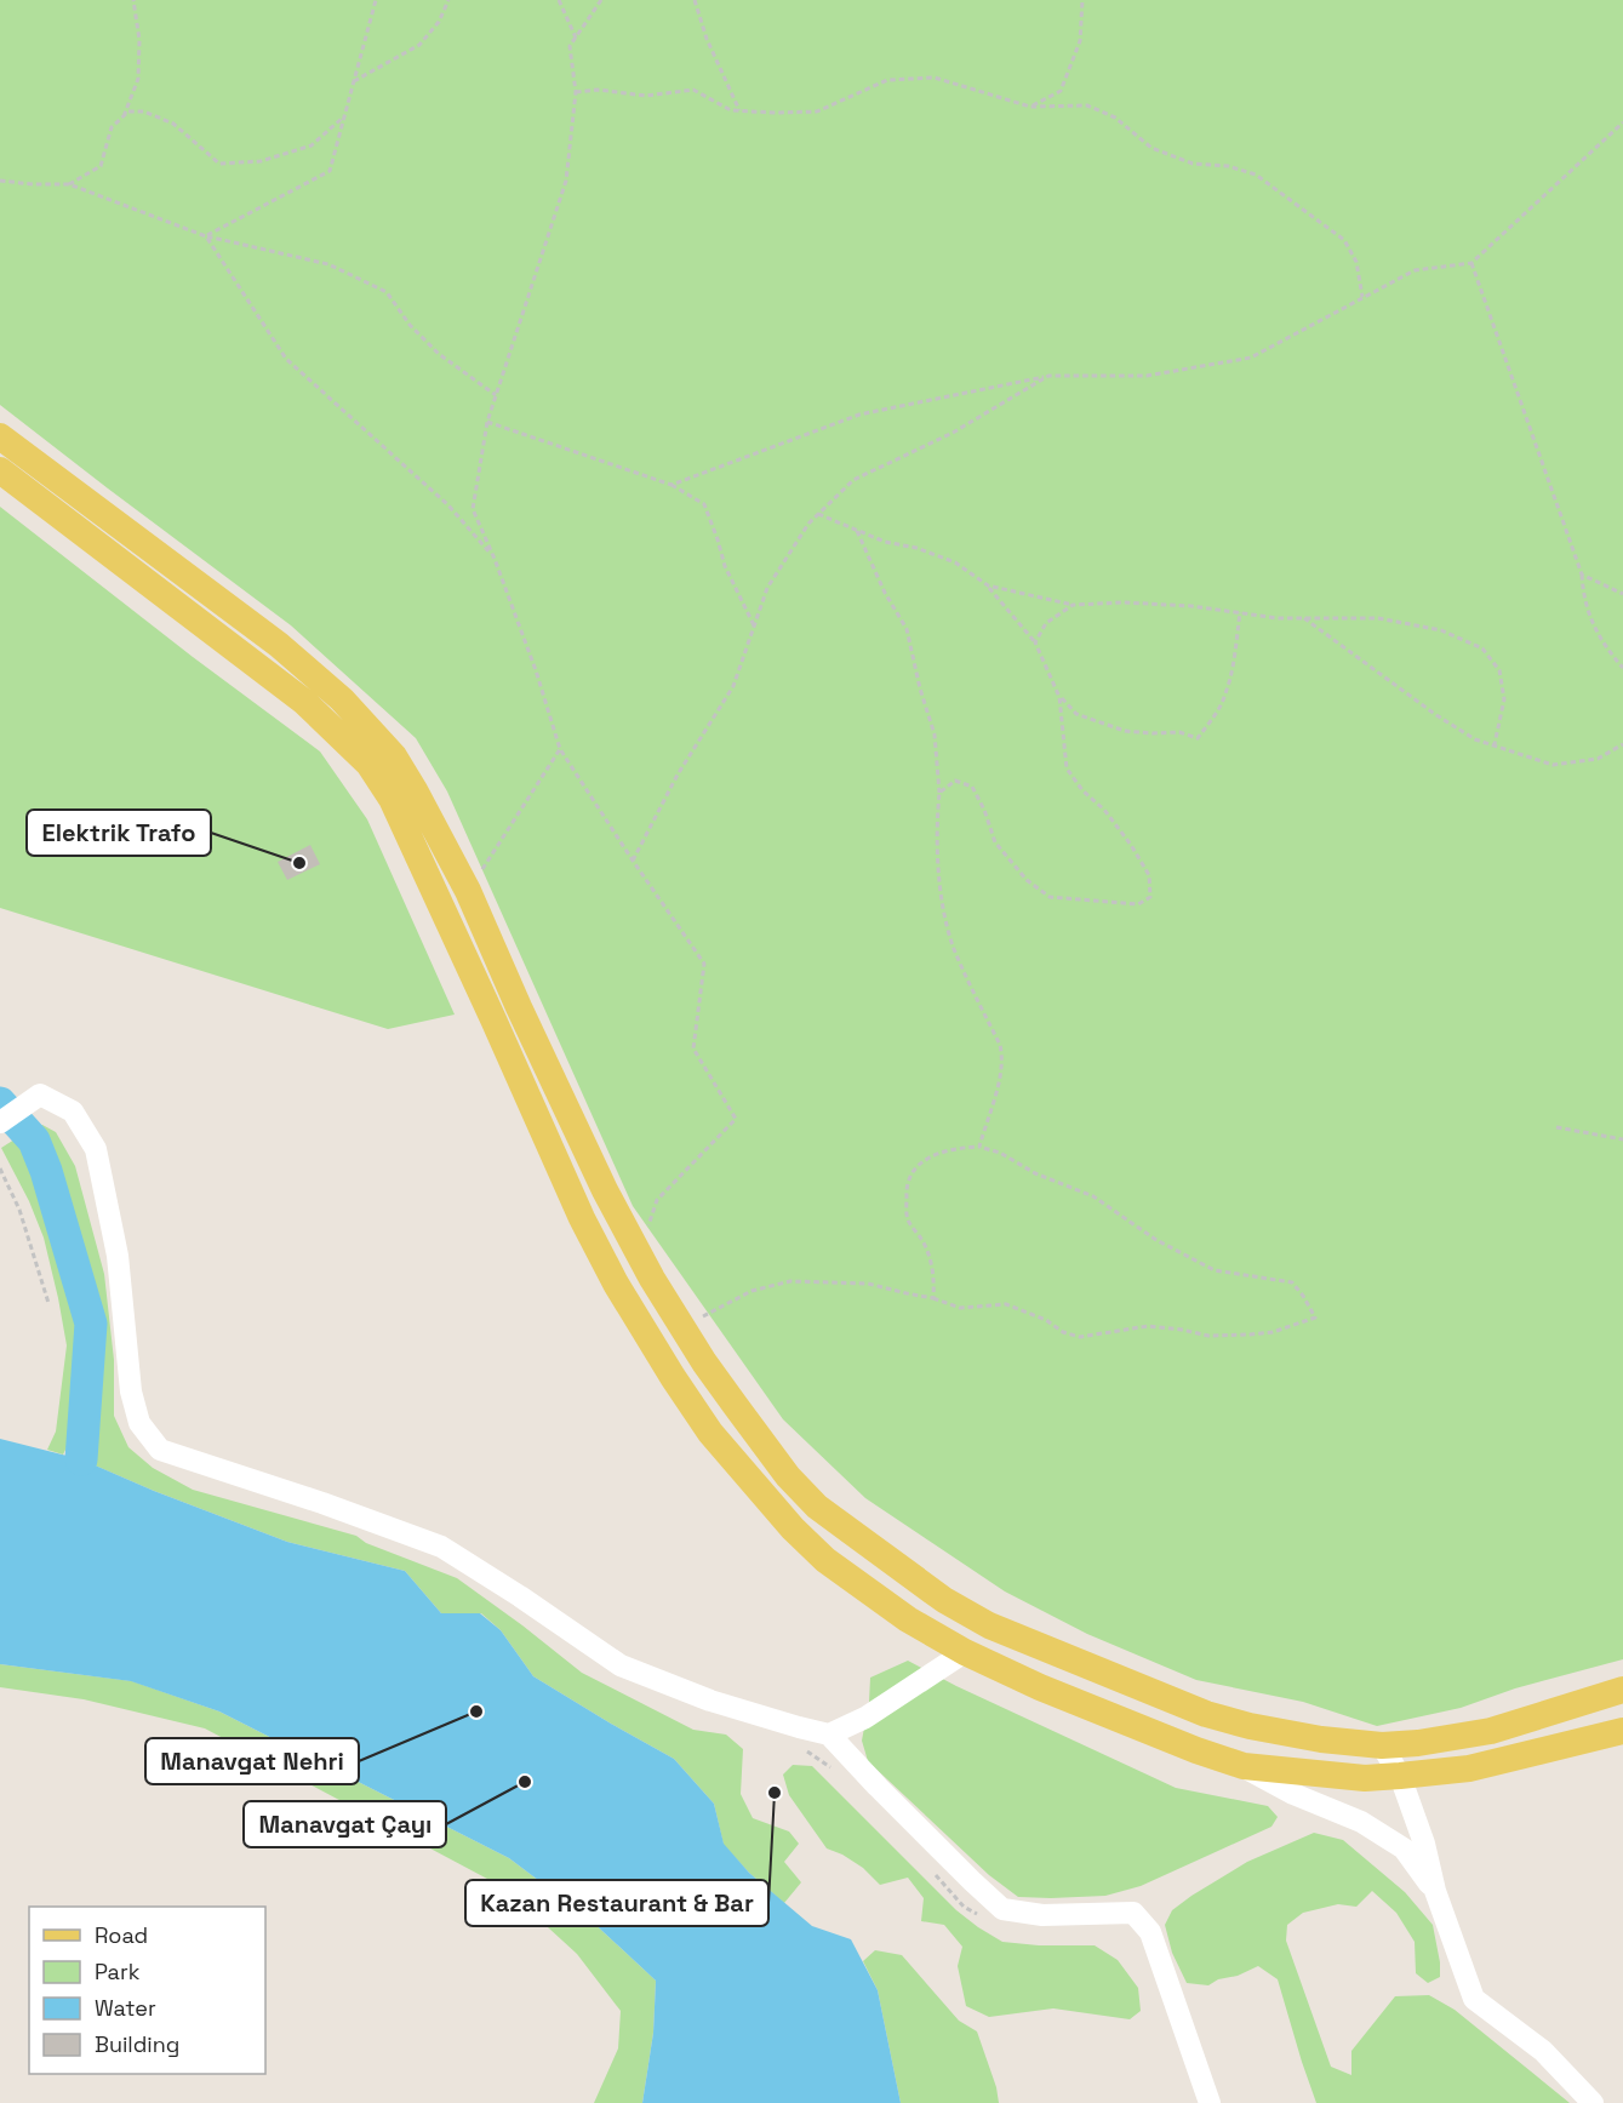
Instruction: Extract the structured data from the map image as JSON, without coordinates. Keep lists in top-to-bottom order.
{
  "places": [
    "Elektrik Trafo",
    "Manavgat Nehri",
    "Manavgat Çayı",
    "Kazan Restaurant & Bar"
  ],
  "legend": [
    "Road",
    "Park",
    "Water",
    "Building"
  ]
}
